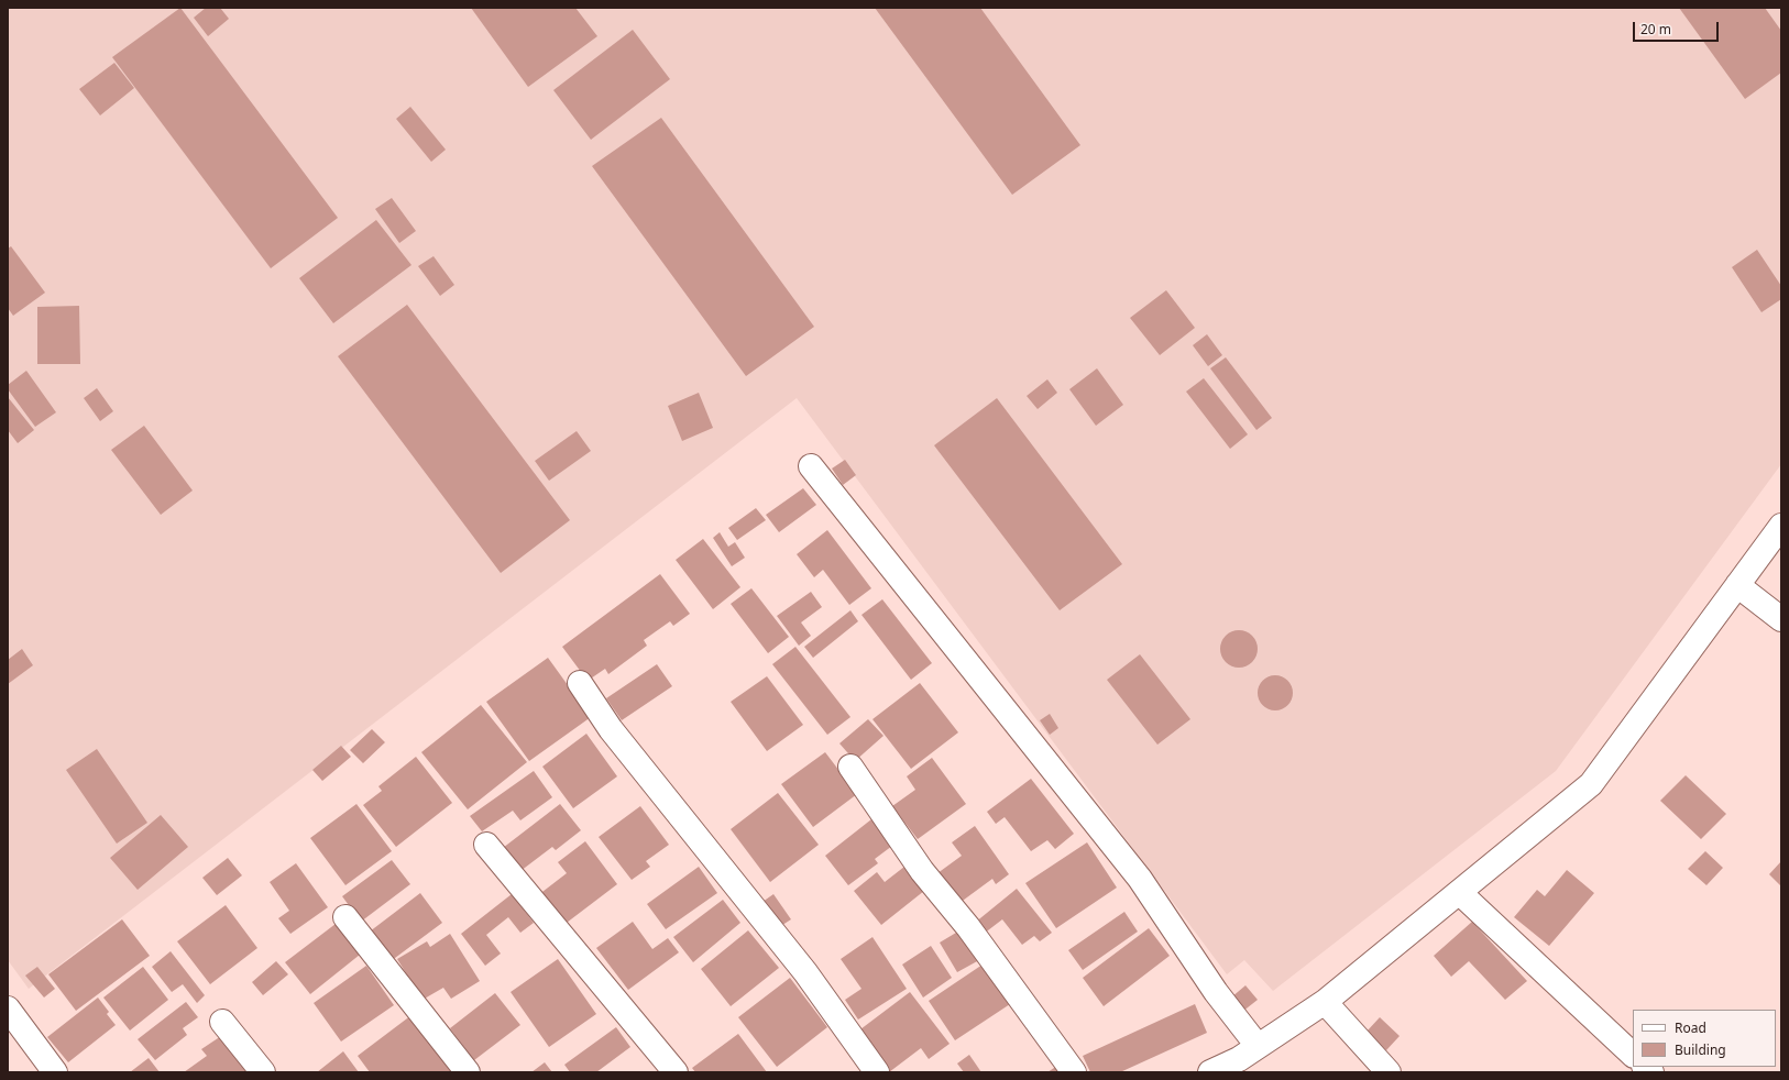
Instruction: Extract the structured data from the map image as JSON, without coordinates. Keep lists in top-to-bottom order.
{
  "legend": ["Road", "Building"],
  "scale_bar": "20 m"
}
